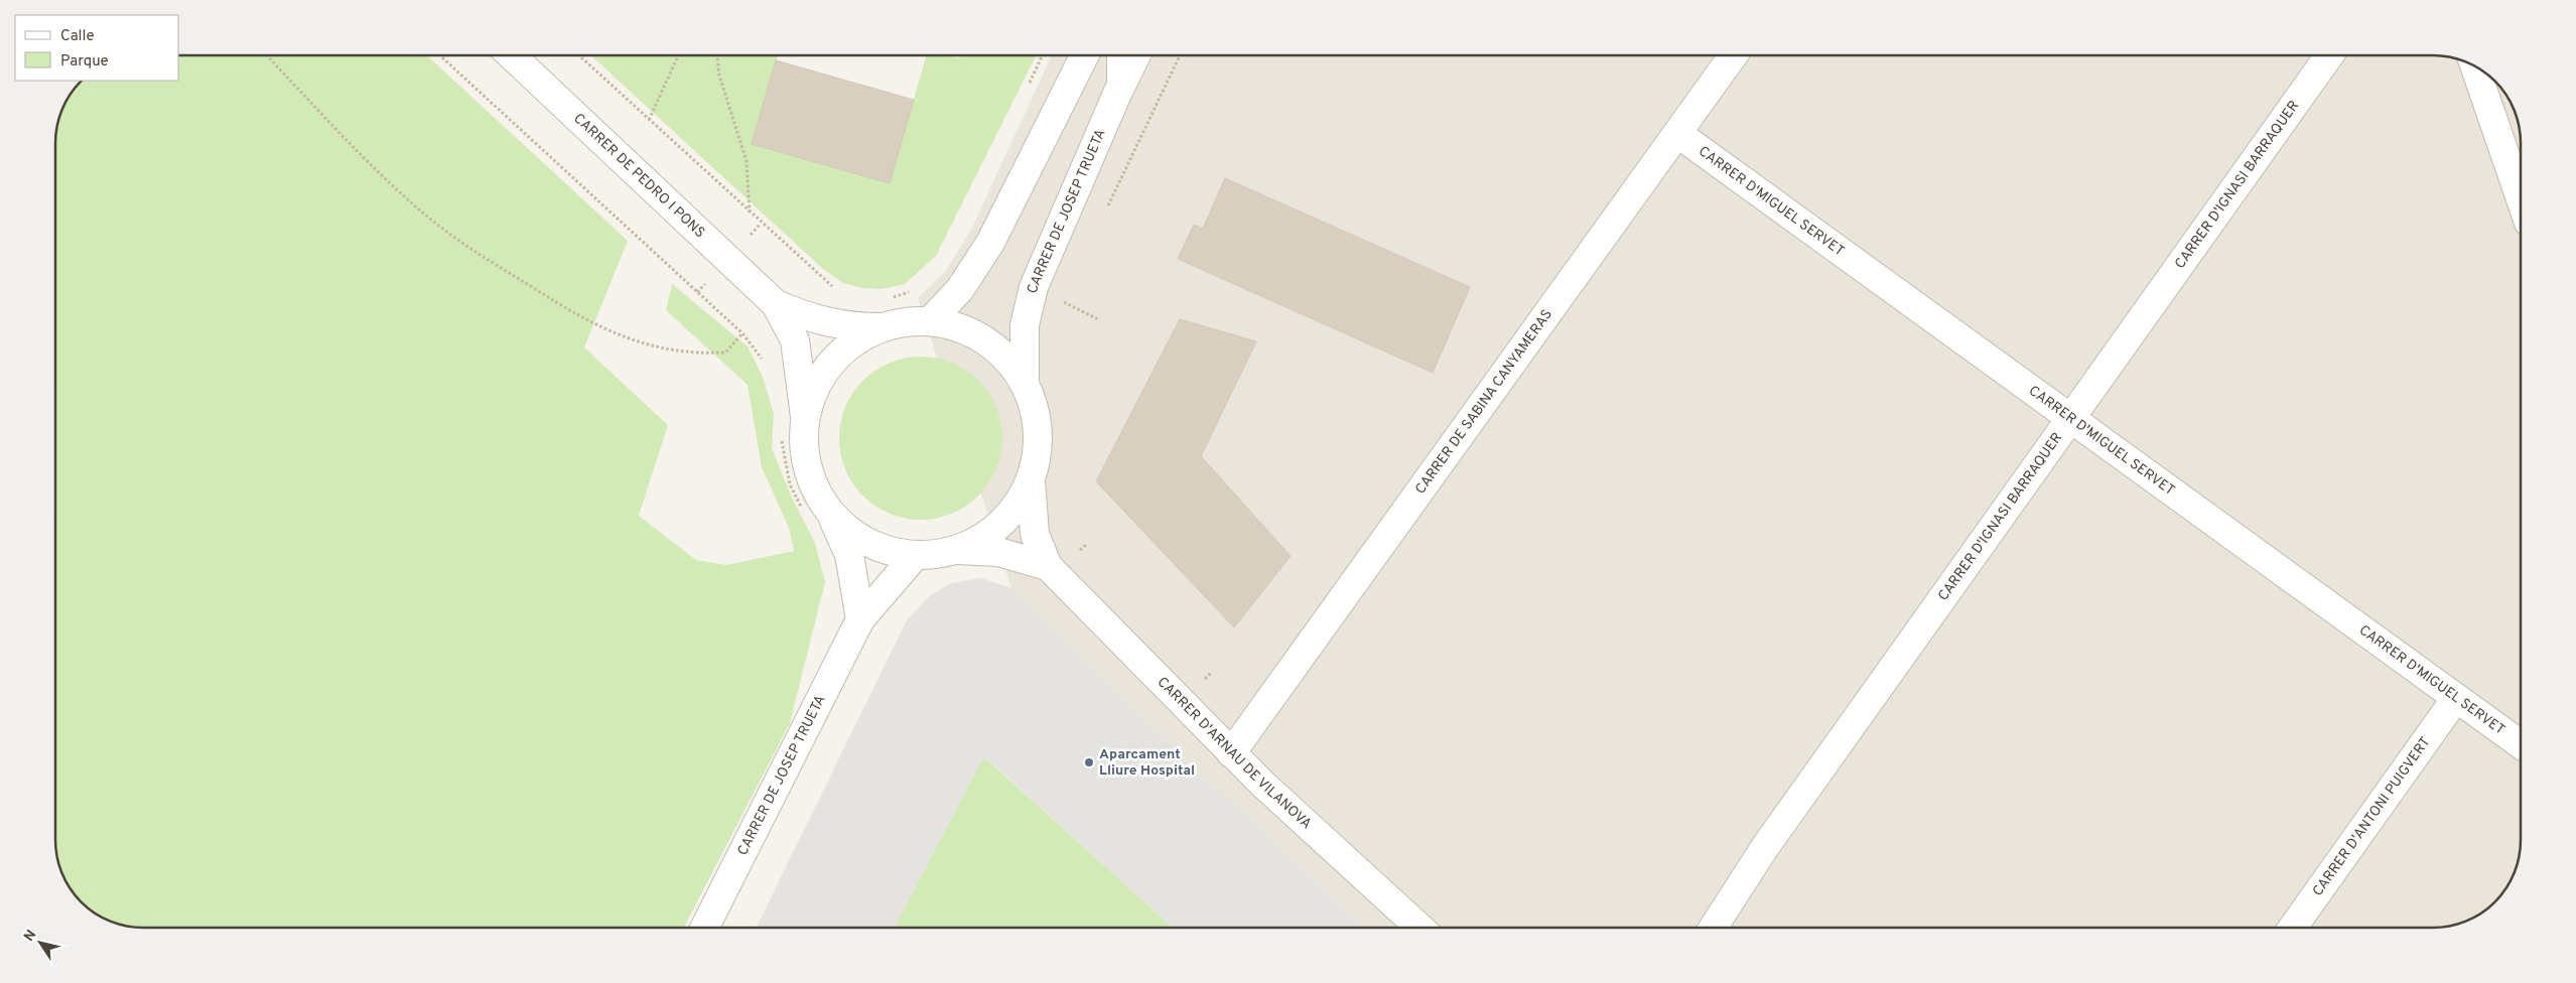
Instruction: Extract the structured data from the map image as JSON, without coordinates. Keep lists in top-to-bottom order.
{
  "streets": {
    "street": [
      "CARRER DE PEDRO I PONS",
      "CARRER D'IGNASI BARRAQUER",
      "CARRER D'MIGUEL SERVET",
      "CARRER DE JOSEP TRUETA",
      "CARRER DE SABINA CANYAMERAS",
      "CARRER D'ARNAU DE VILANOVA",
      "CARRER D'ANTONI PUIGVERT"
    ]
  },
  "crossings": [
    ["CARRER D'IGNASI BARRAQUER", "CARRER D'MIGUEL SERVET"],
    ["CARRER D'MIGUEL SERVET", "CARRER DE SABINA CANYAMERAS"],
    ["CARRER D'MIGUEL SERVET", "CARRER D'ANTONI PUIGVERT"],
    ["CARRER DE SABINA CANYAMERAS", "CARRER D'ARNAU DE VILANOVA"]
  ],
  "places": ["Aparcament Lliure Hospital"],
  "legend": ["Calle", "Parque"],
  "north": "top left"
}
